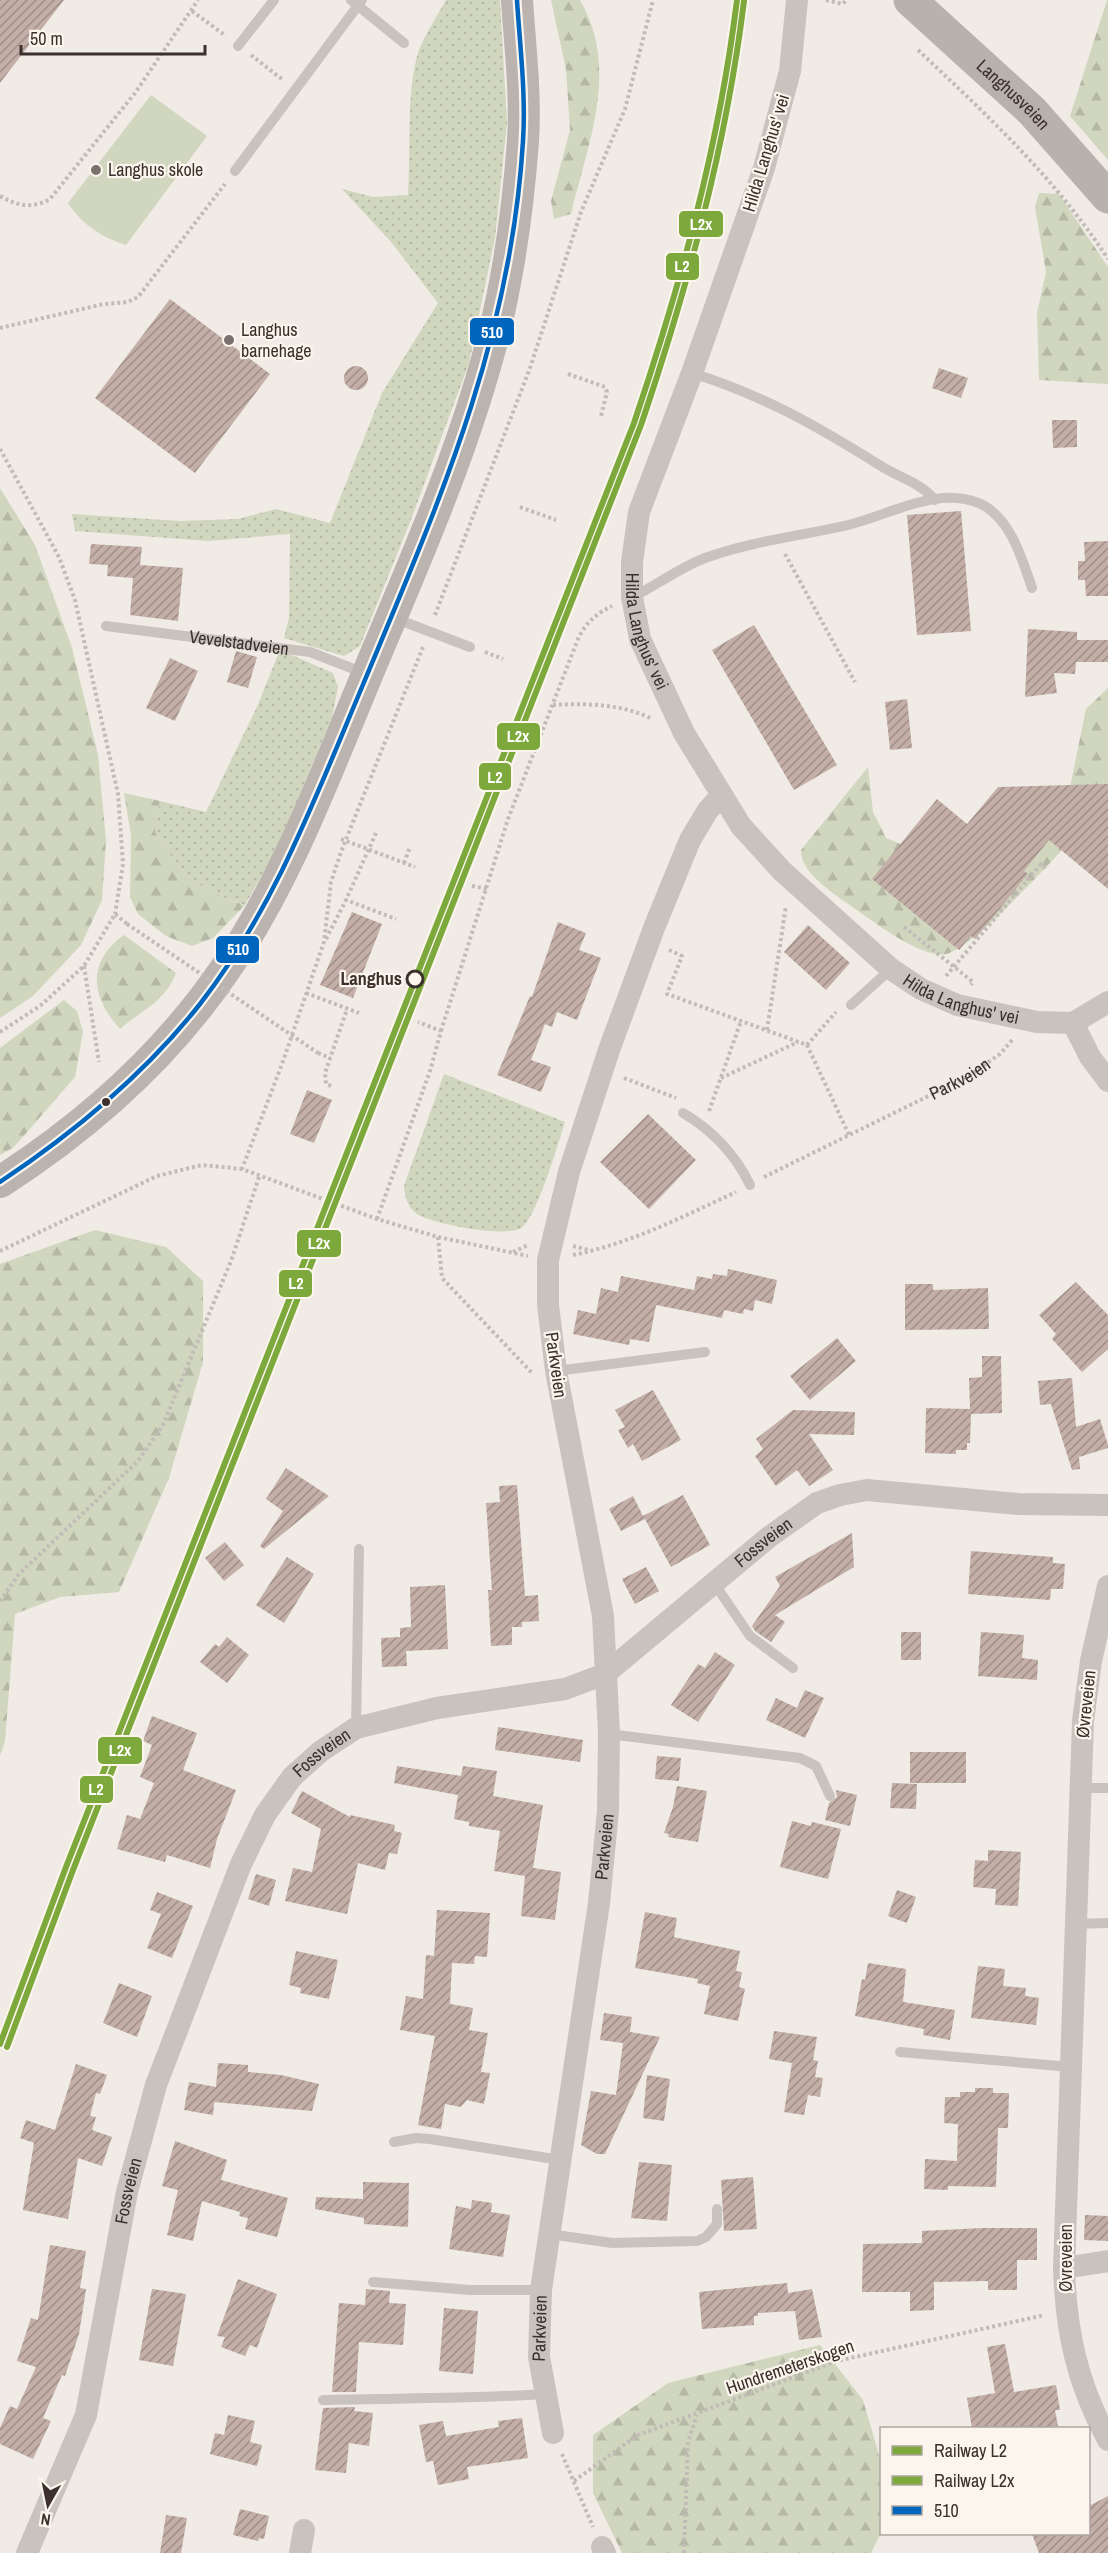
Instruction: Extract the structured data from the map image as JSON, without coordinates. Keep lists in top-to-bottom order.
{
  "streets": {
    "main road": ["Langhusveien"],
    "street": [
      "Hilda Langhus' vei",
      "Parkveien",
      "Fossveien",
      "Øvreveien"
    ],
    "lane": ["Vevelstadveien"],
    "path": ["Hundremeterskogen"]
  },
  "crossings": [
    ["Hilda Langhus' vei", "Parkveien"],
    ["Parkveien", "Fossveien"],
    ["Øvreveien", "Hundremeterskogen"]
  ],
  "places": ["Langhus skole", "Langhus barnehage", "Langhus"],
  "lines": ["rail line L2", "transit line 510", "rail line L2x"],
  "legend": ["Railway L2", "Railway L2x", "510"],
  "scale_bar": "50 m",
  "north": "bottom"
}
